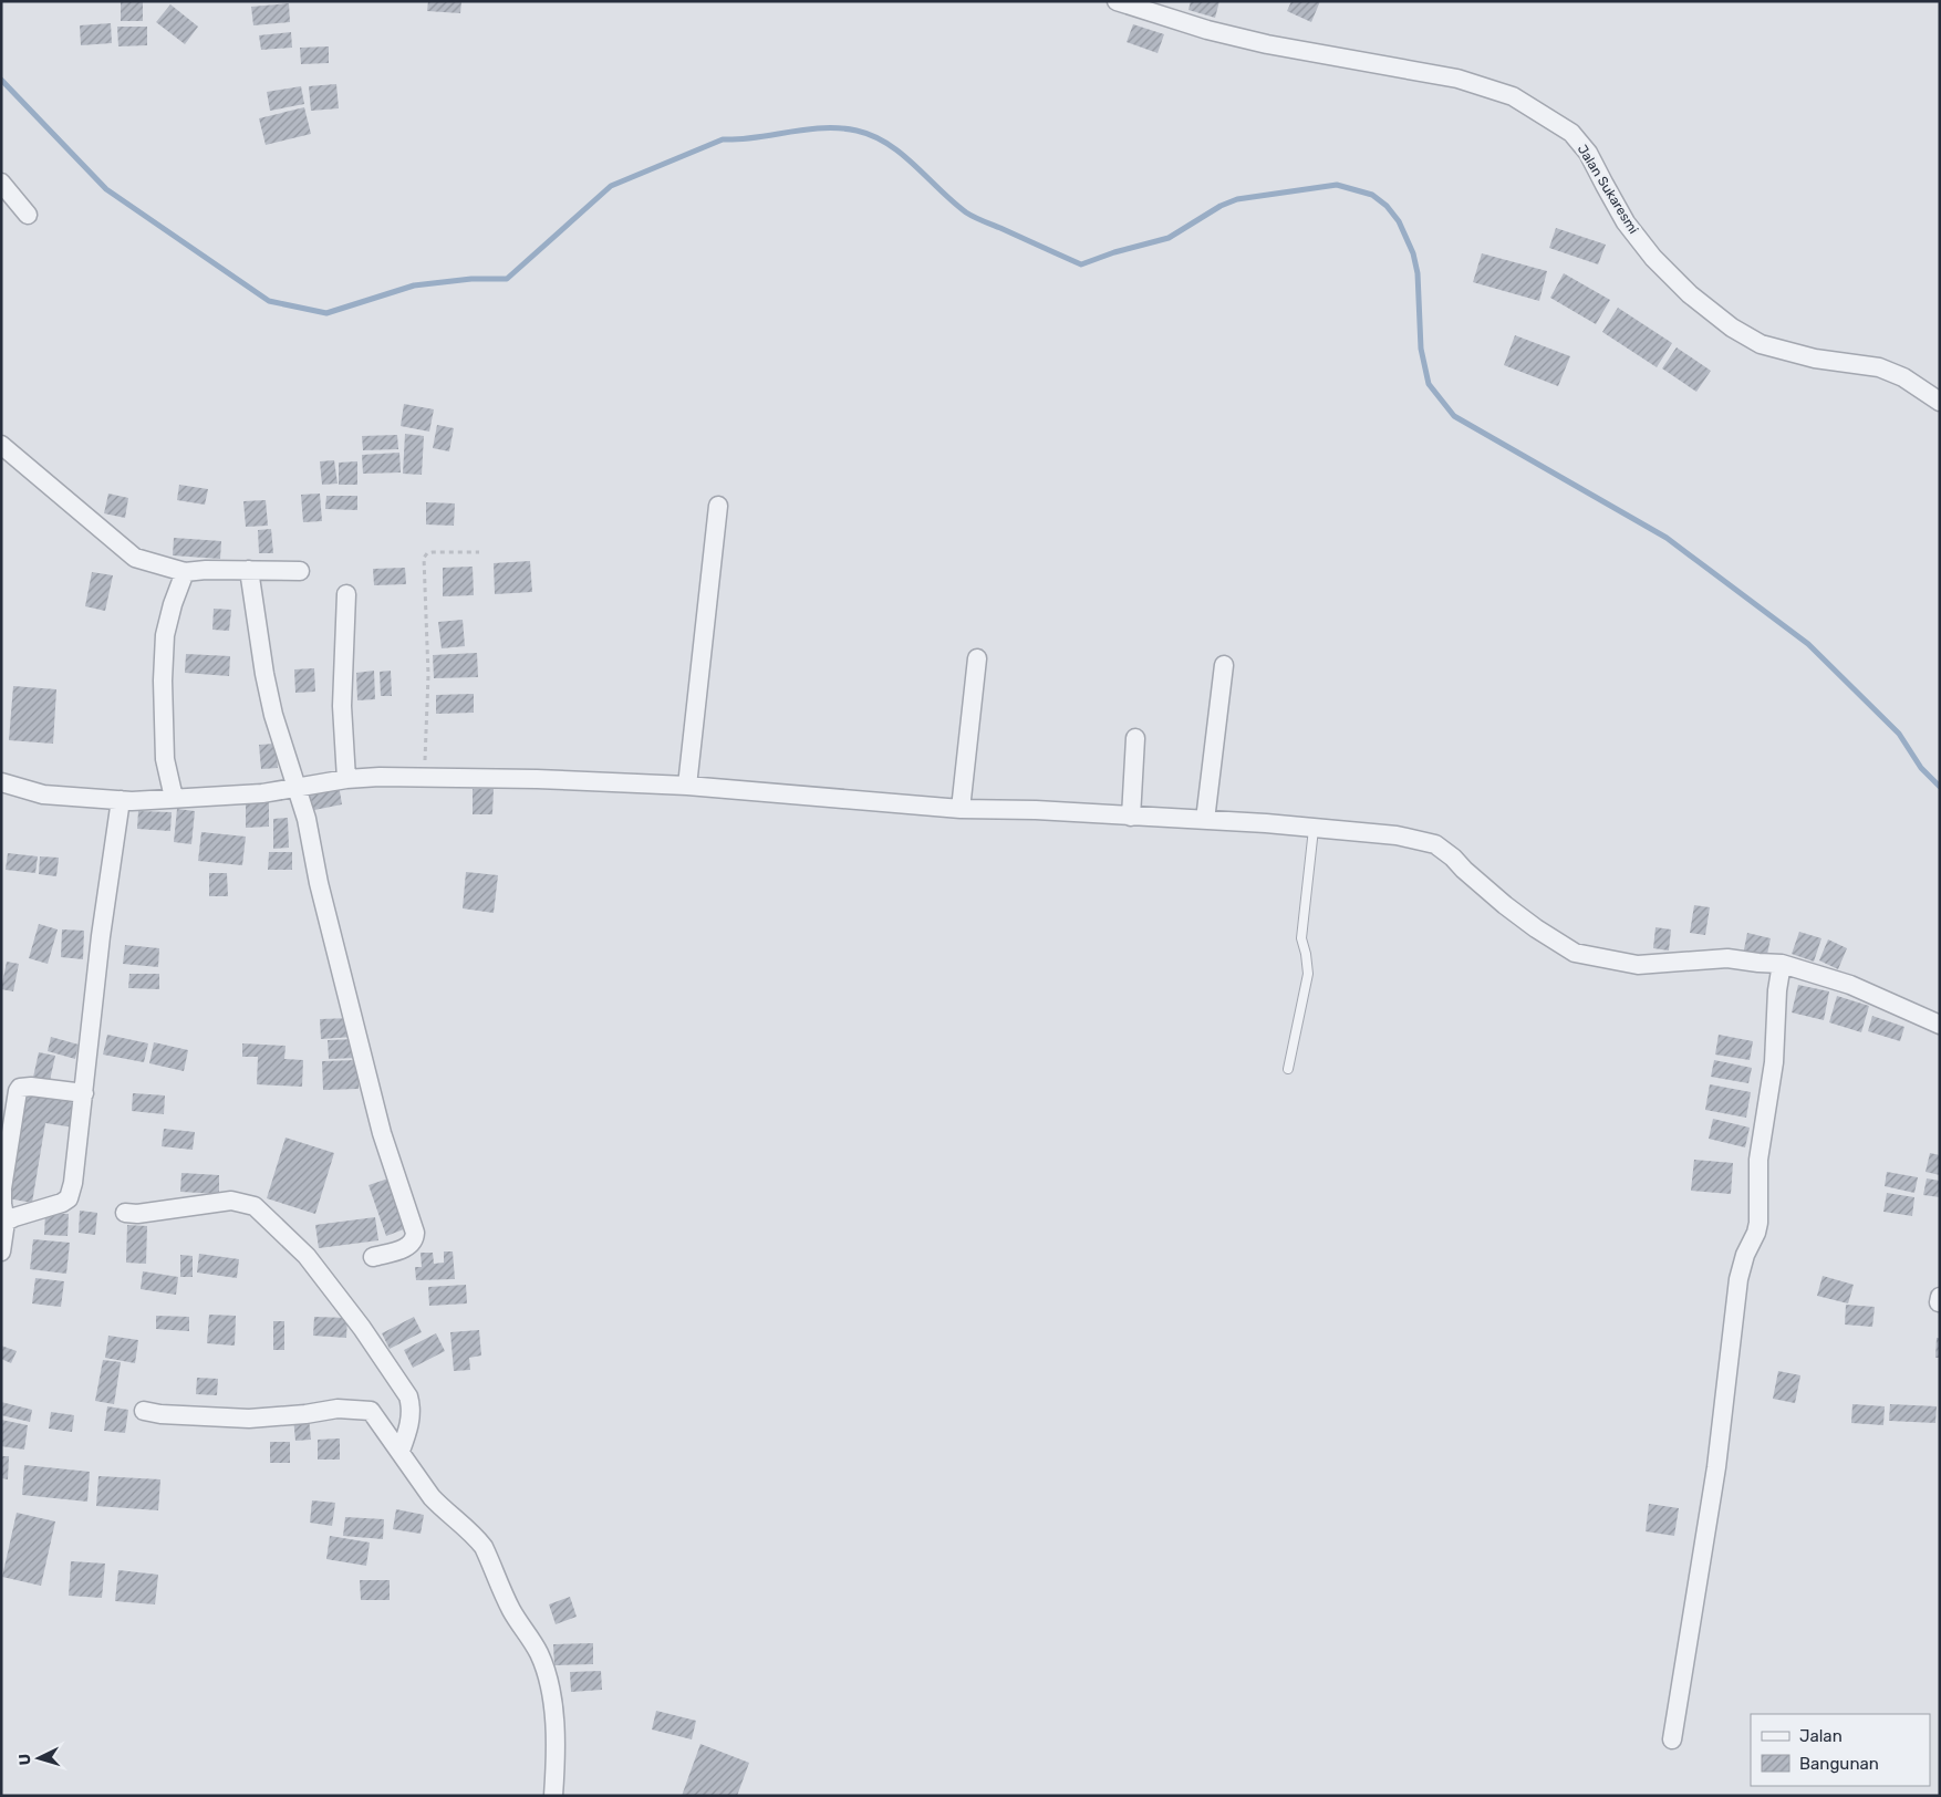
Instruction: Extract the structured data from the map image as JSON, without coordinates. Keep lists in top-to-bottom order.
{
  "streets": {
    "street": ["Jalan Sukaresmi"]
  },
  "legend": ["Jalan", "Bangunan"],
  "north": "left"
}
